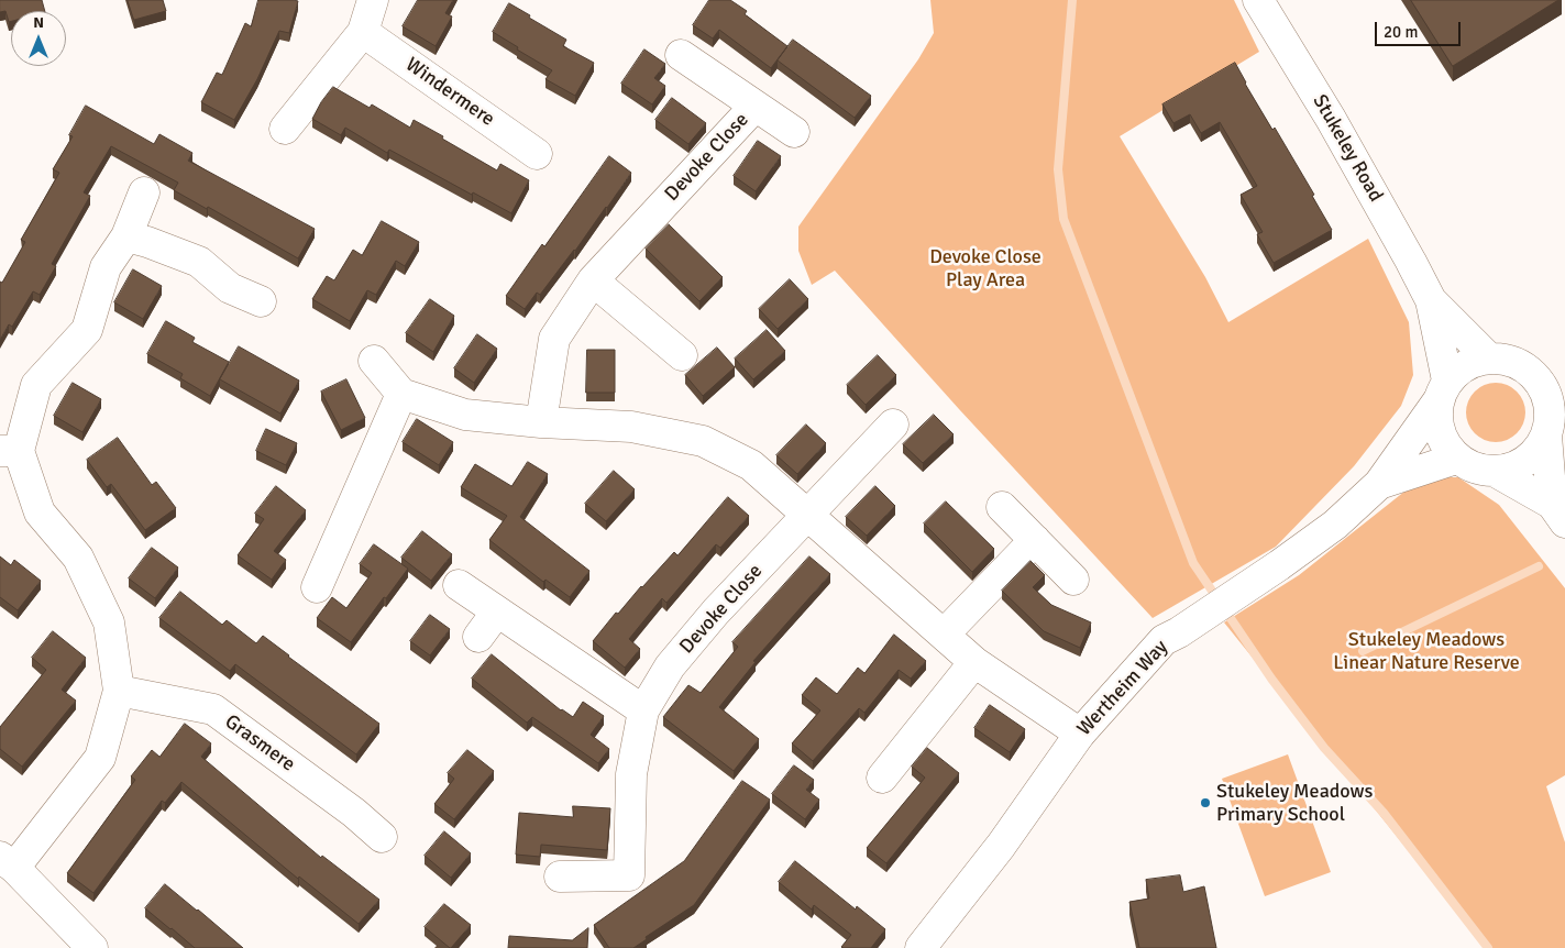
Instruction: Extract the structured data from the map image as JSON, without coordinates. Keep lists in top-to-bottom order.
{
  "streets": {
    "street": [
      "Windermere",
      "Stukeley Road",
      "Devoke Close",
      "Wertheim Way",
      "Grasmere"
    ]
  },
  "crossings": [
    ["Stukeley Road", "Wertheim Way"]
  ],
  "parks": ["Devoke Close Play Area", "Stukeley Meadows Linear Nature Reserve"],
  "places": ["Stukeley Meadows Primary School"],
  "scale_bar": "20 m",
  "north": "top"
}
